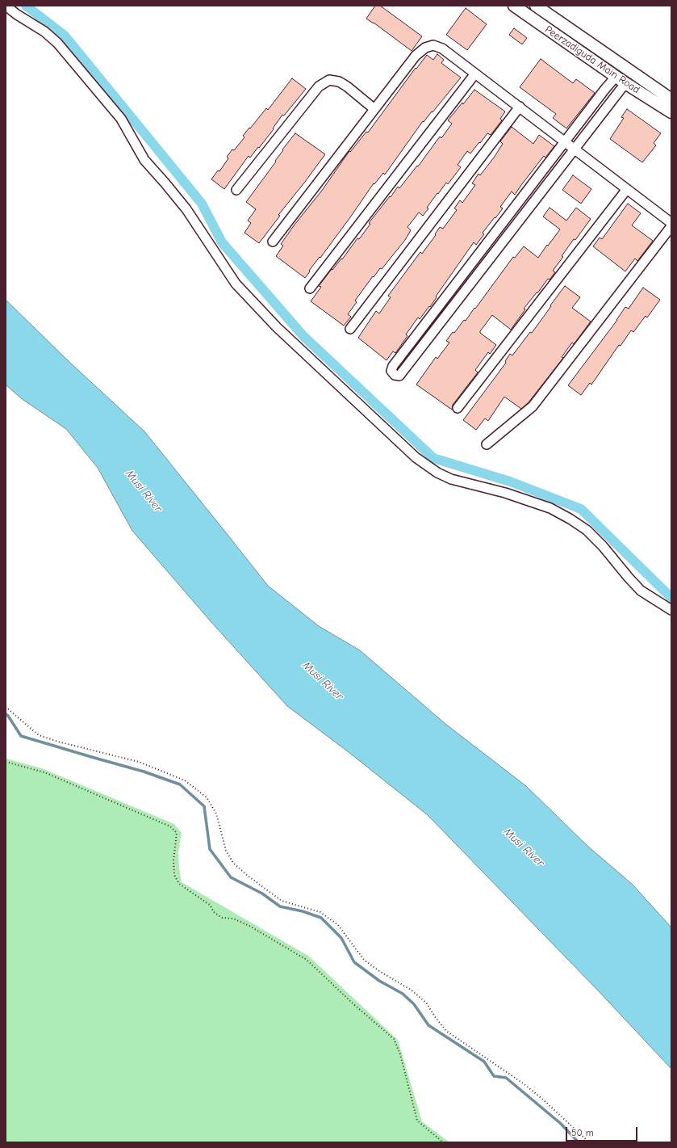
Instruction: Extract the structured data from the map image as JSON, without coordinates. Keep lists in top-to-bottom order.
{
  "streets": {
    "street": ["Peerzadiguda Main Road"]
  },
  "water": ["Musi River"],
  "scale_bar": "50 m"
}
